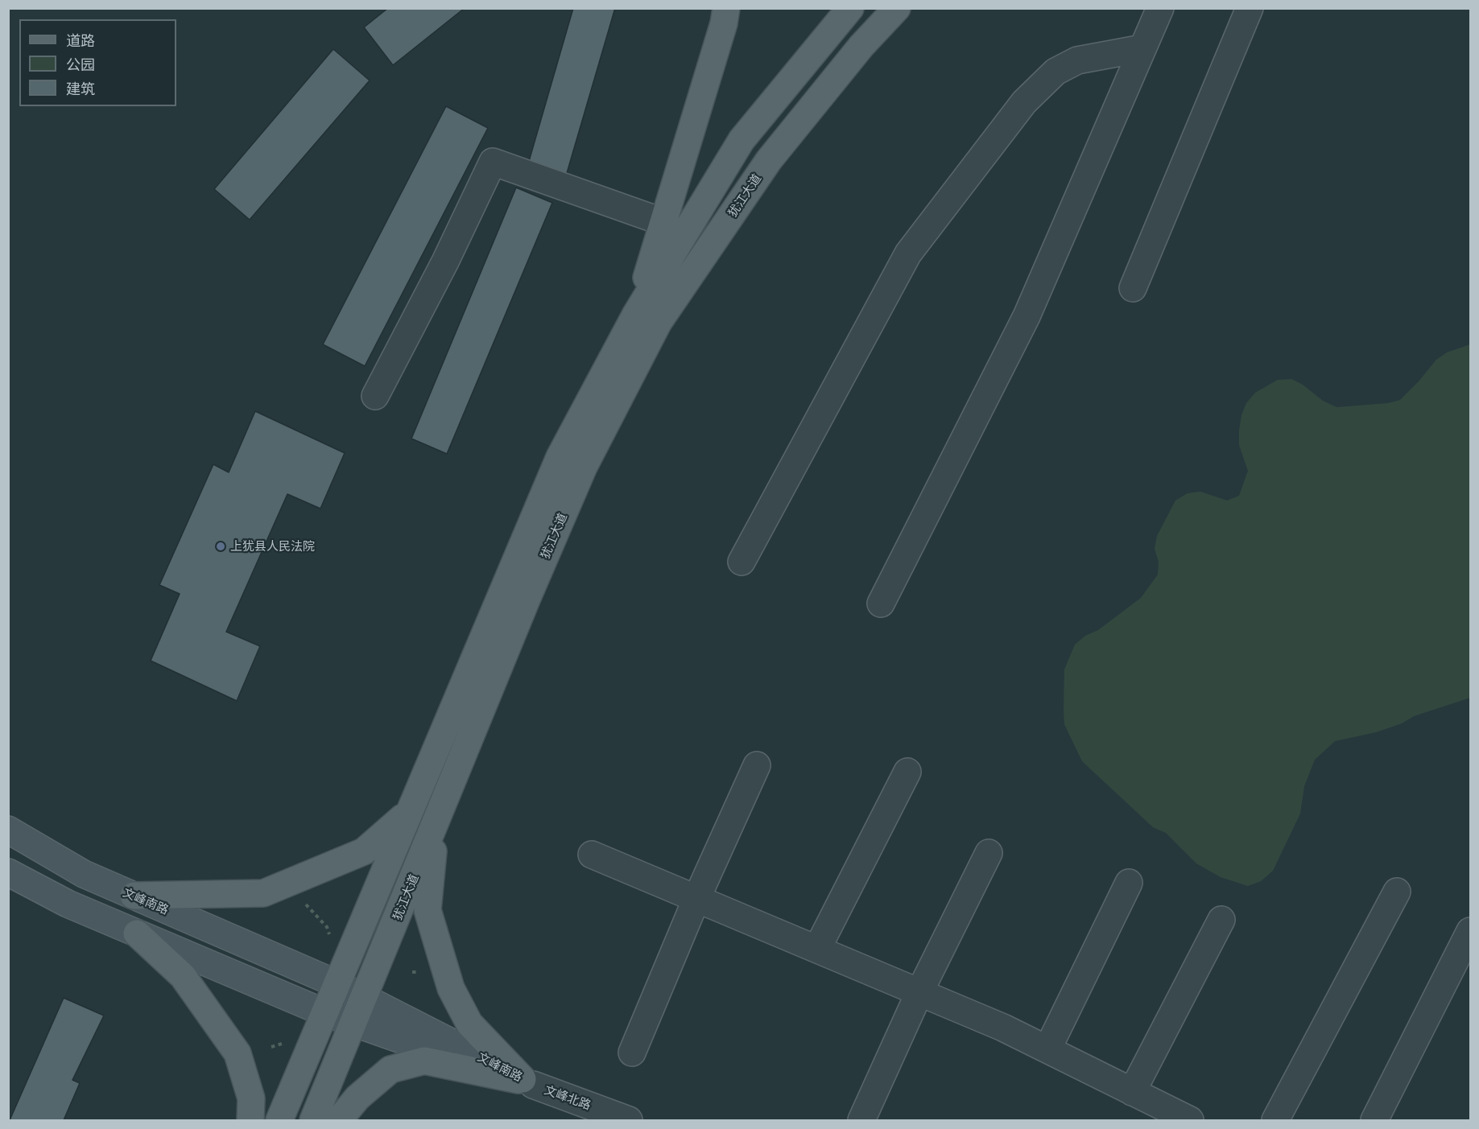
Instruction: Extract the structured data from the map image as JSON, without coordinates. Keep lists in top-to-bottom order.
{
  "streets": {
    "main road": ["犹江大道", "文峰南路"],
    "street": ["文峰北路"]
  },
  "crossings": [
    ["犹江大道", "文峰南路"],
    ["文峰南路", "文峰北路"]
  ],
  "places": ["上犹县人民法院"],
  "legend": ["道路", "公园", "建筑"]
}
